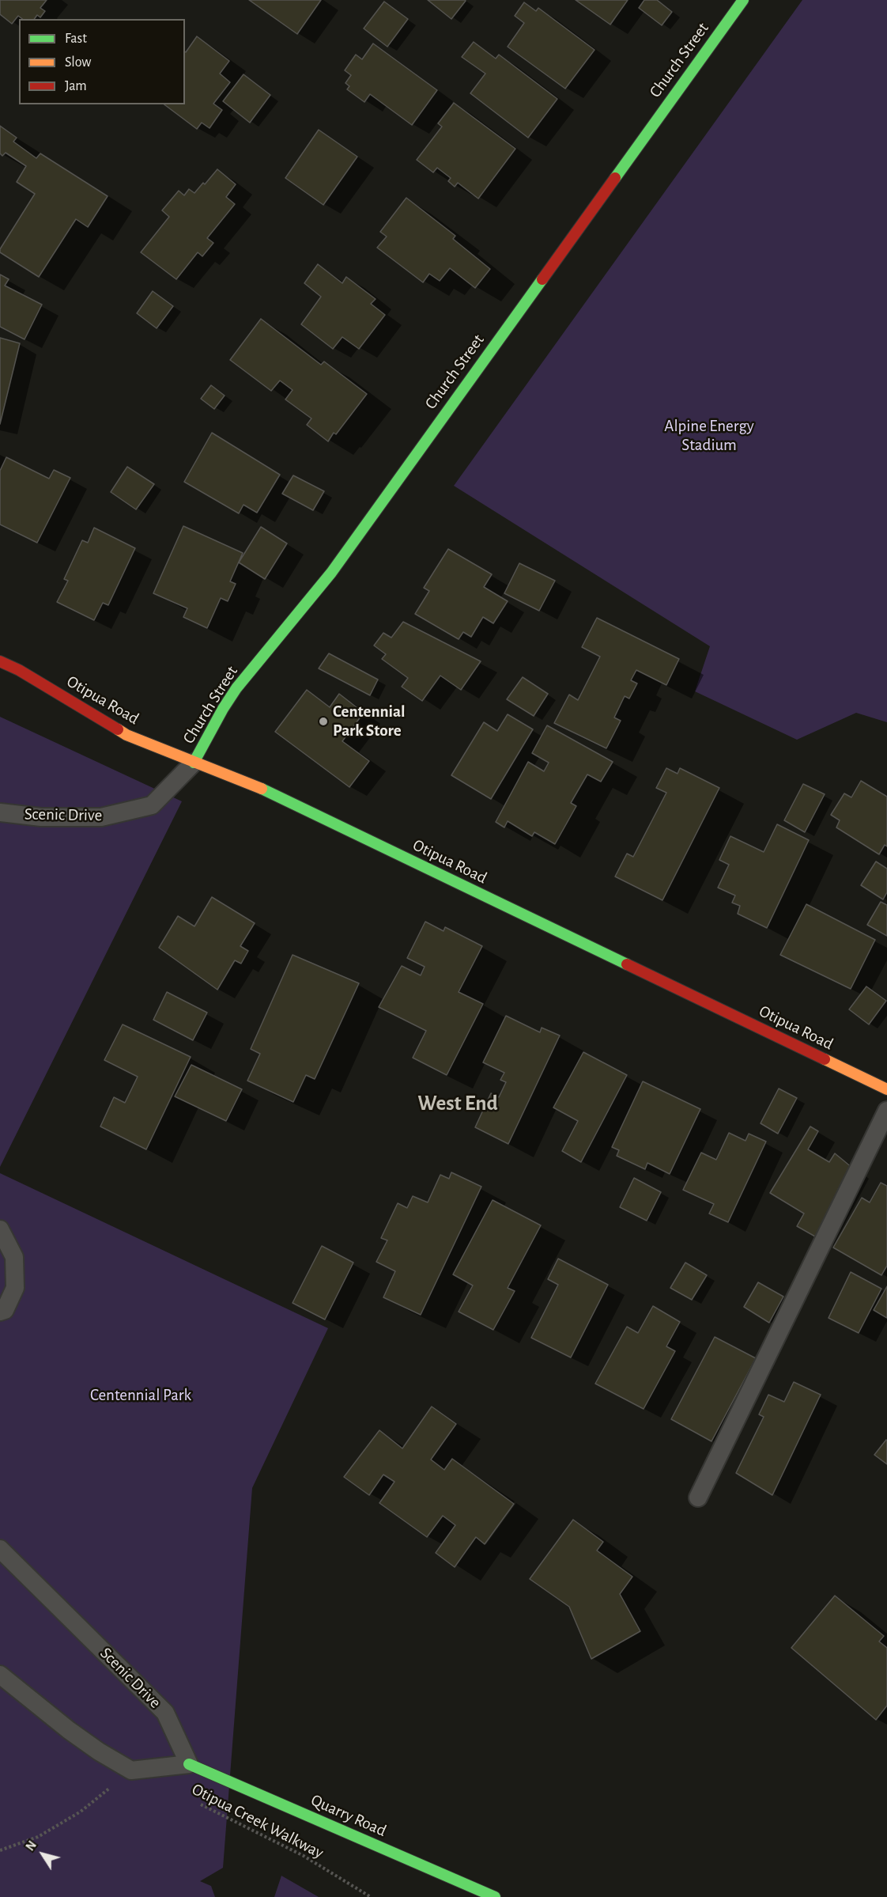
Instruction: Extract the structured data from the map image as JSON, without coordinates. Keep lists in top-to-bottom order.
{
  "streets": {
    "street": ["Church Street", "Otipua Road", "Quarry Road"],
    "lane": ["Scenic Drive"],
    "path": ["Otipua Creek Walkway"]
  },
  "crossings": [
    ["Church Street", "Otipua Road"],
    ["Church Street", "Scenic Drive"],
    ["Otipua Road", "Scenic Drive"],
    ["Scenic Drive", "Quarry Road"]
  ],
  "districts": ["West End"],
  "parks": ["Alpine Energy Stadium", "Centennial Park"],
  "places": ["Centennial Park Store"],
  "legend": ["Fast", "Slow", "Jam"],
  "north": "top left"
}
